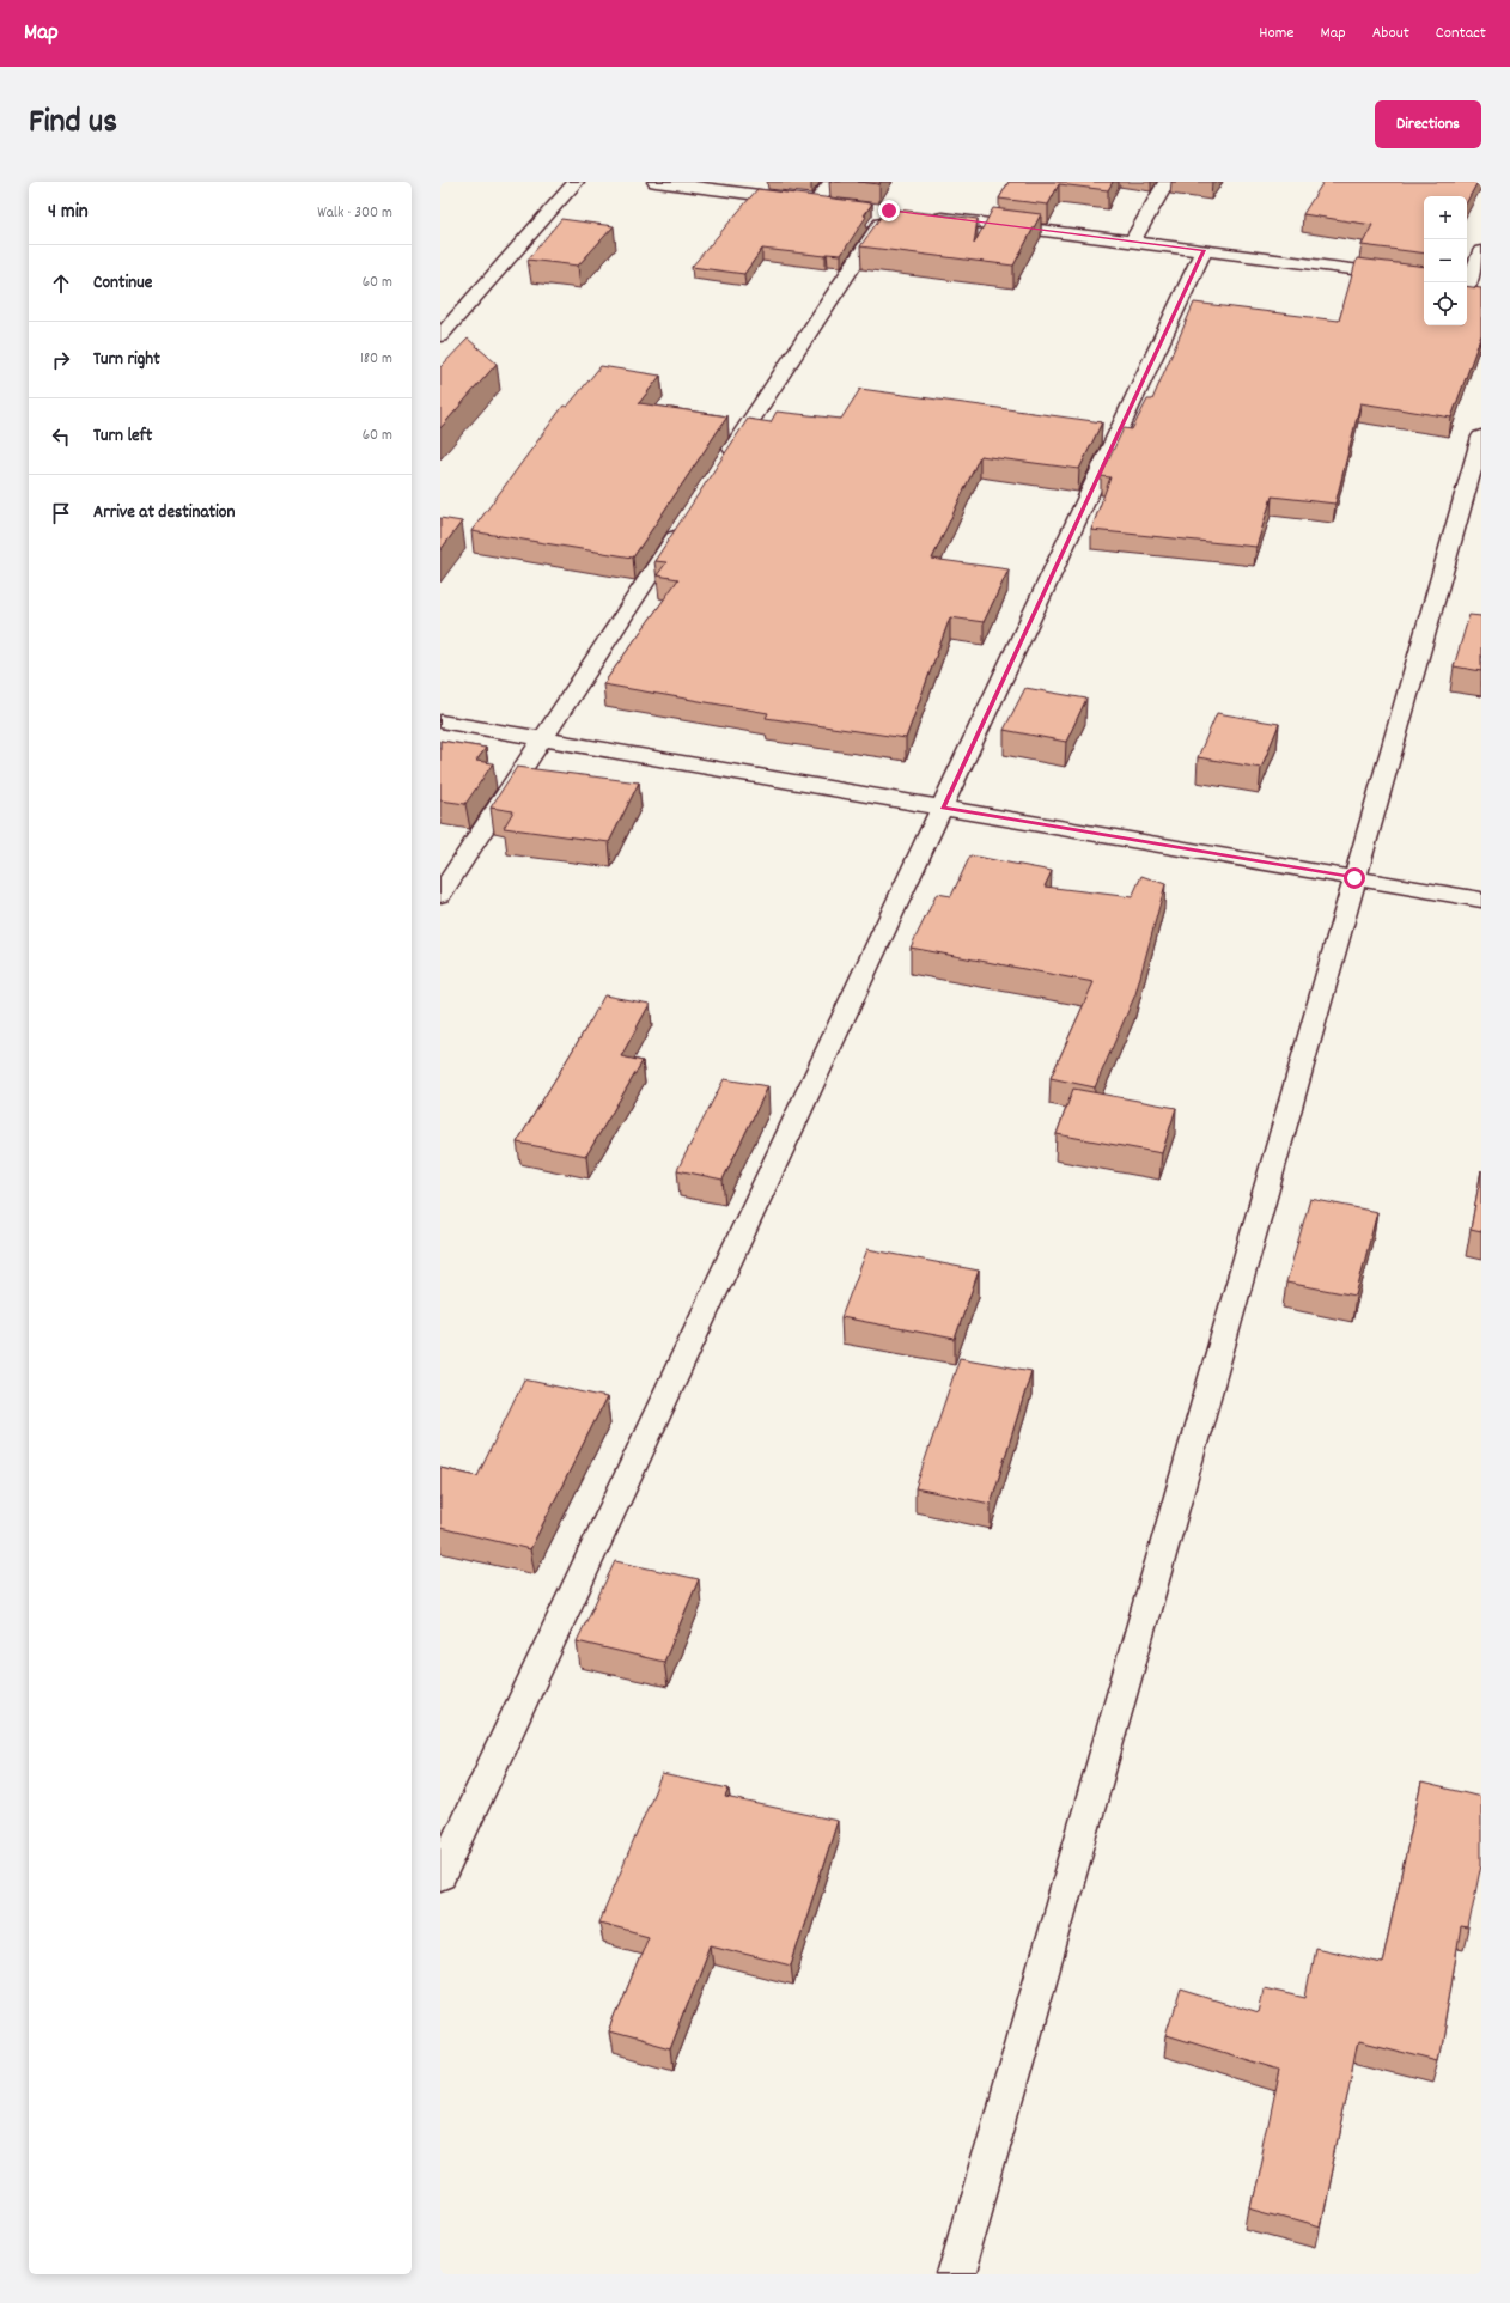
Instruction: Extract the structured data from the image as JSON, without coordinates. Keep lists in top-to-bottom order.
{
  "page": {
    "header": "Map",
    "nav": [
      "Home",
      "Map",
      "About",
      "Contact"
    ],
    "title": "Find us",
    "buttons": "Directions",
    "heading": ["4 min", "Walk · 300 m"],
    "map_buttons": ["+", "−"],
    "list": [
      ["Continue", "60 m"],
      ["Turn right", "180 m"],
      ["Turn left", "60 m"],
      "Arrive at destination"
    ]
  }
}
